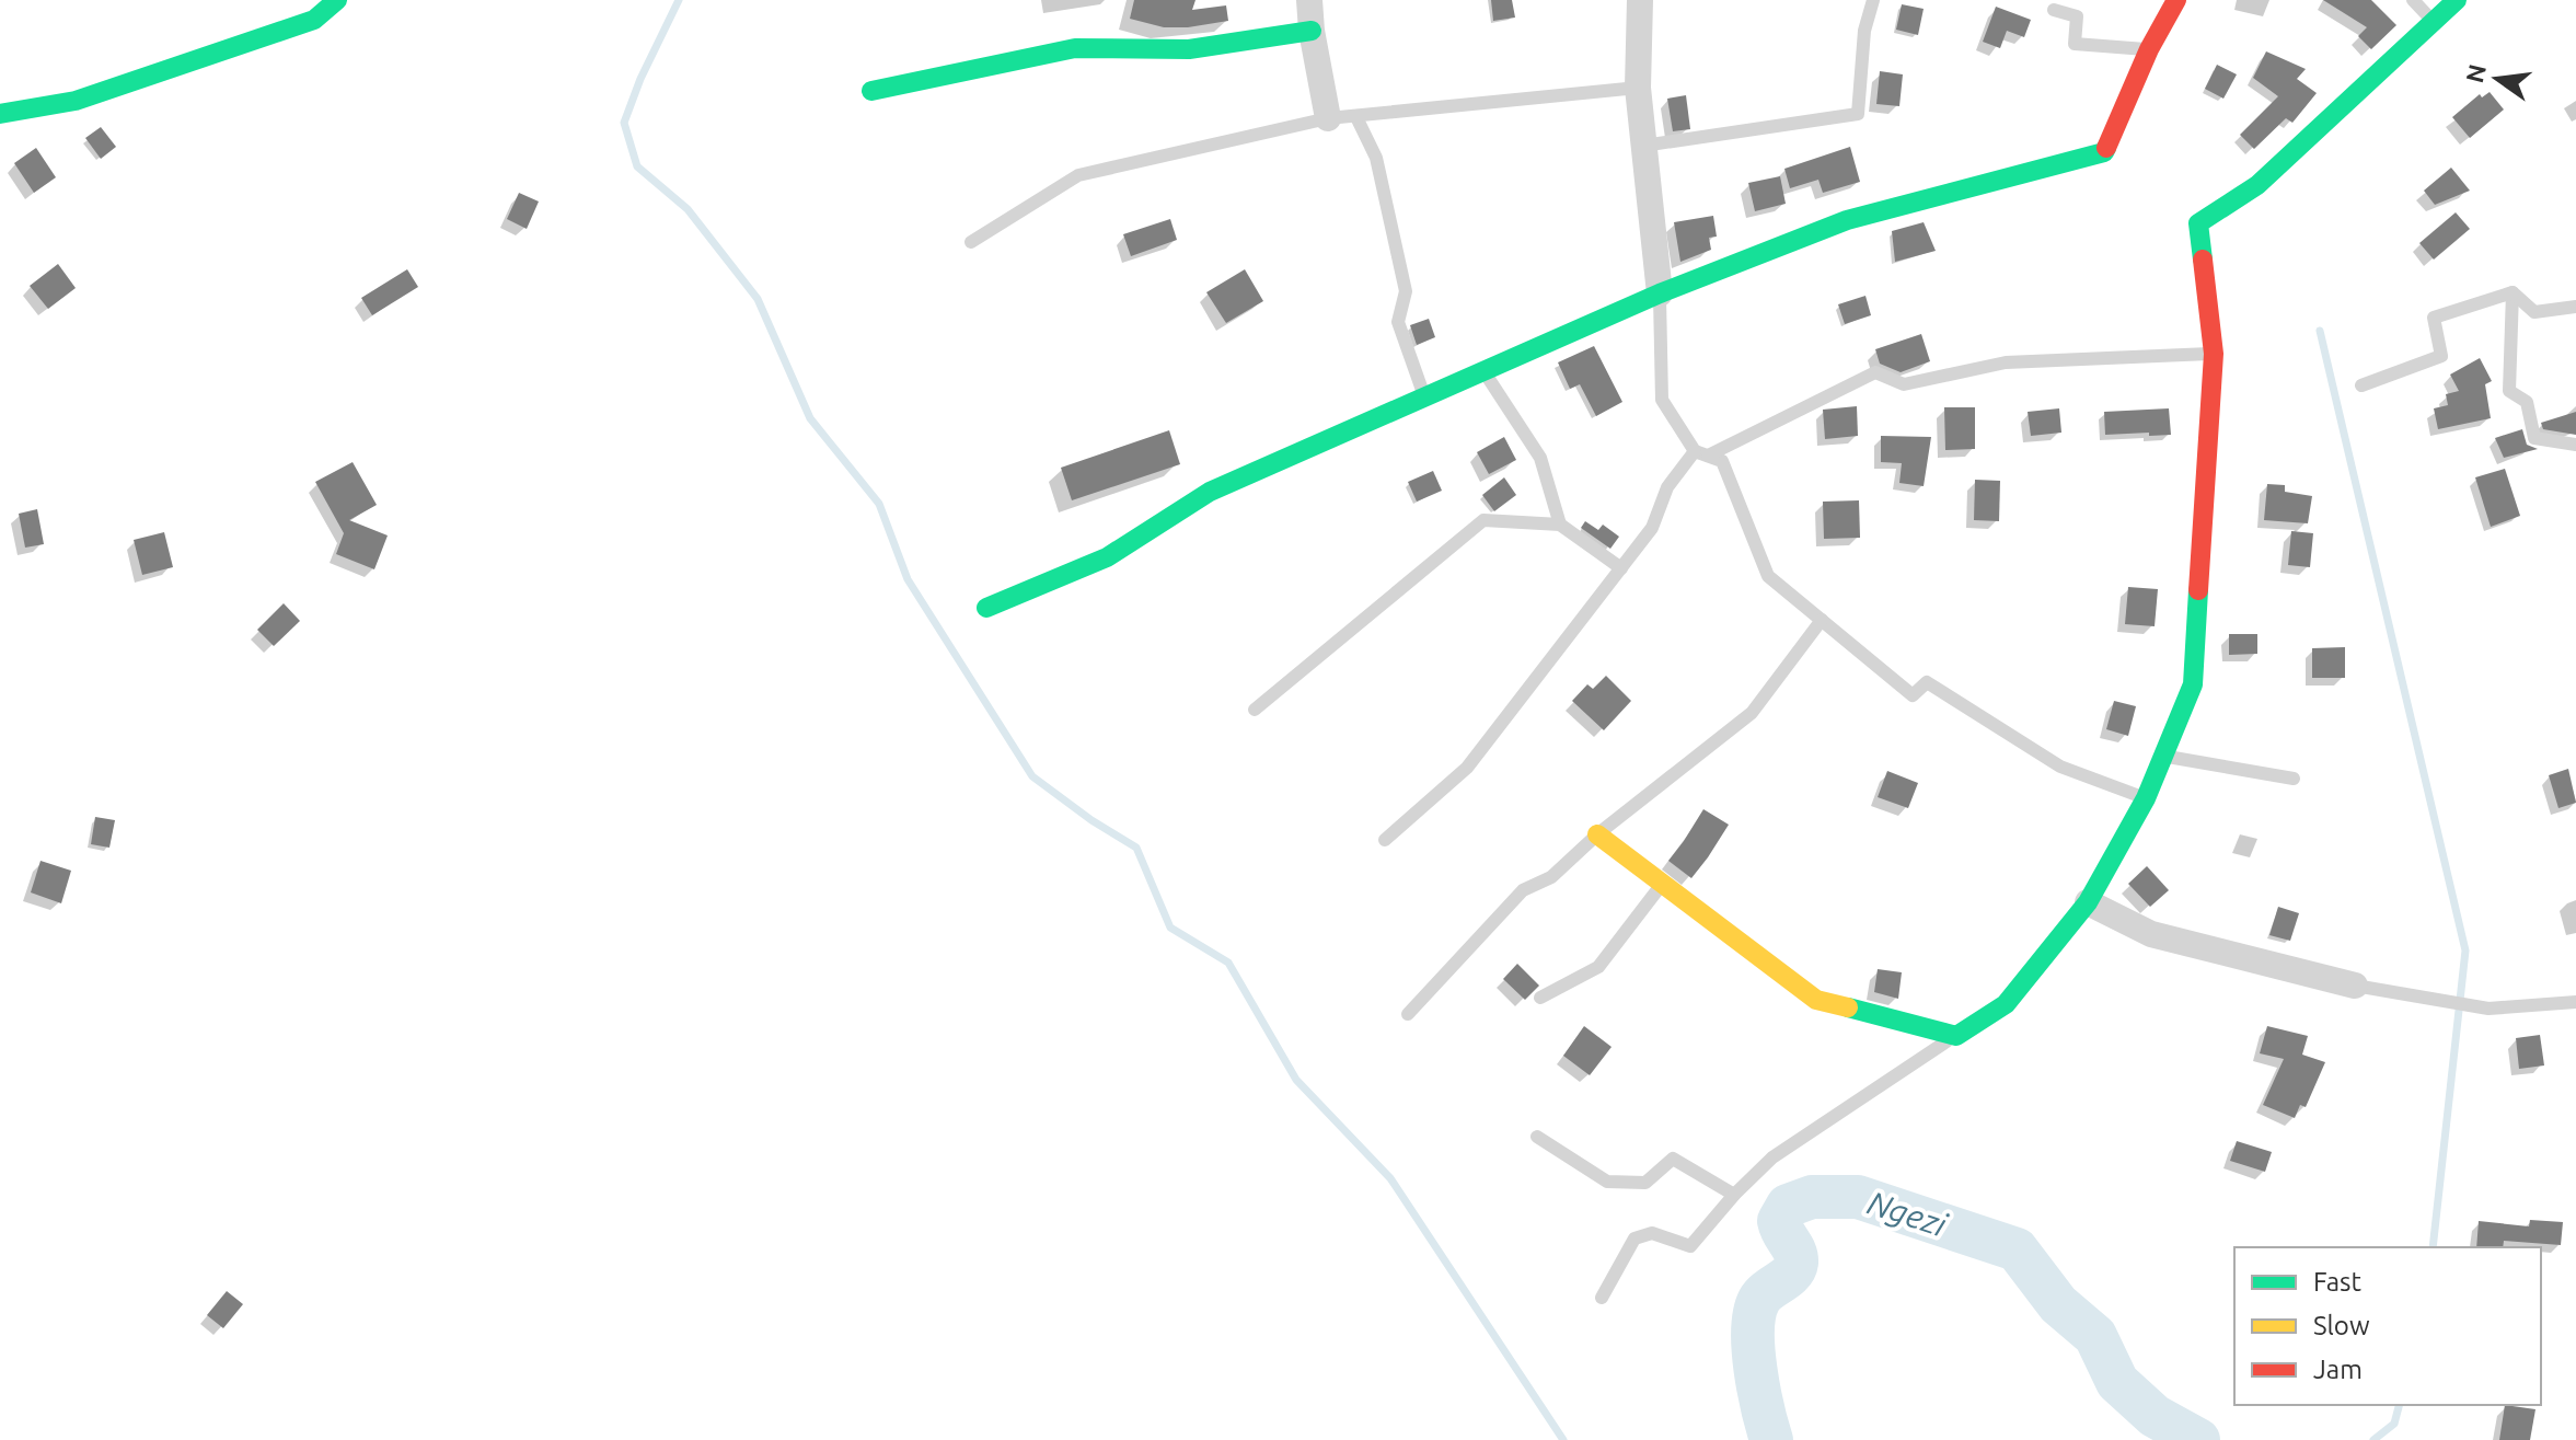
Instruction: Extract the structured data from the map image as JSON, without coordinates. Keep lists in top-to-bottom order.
{
  "water": ["Ngezi"],
  "legend": ["Fast", "Slow", "Jam"],
  "north": "left"
}
